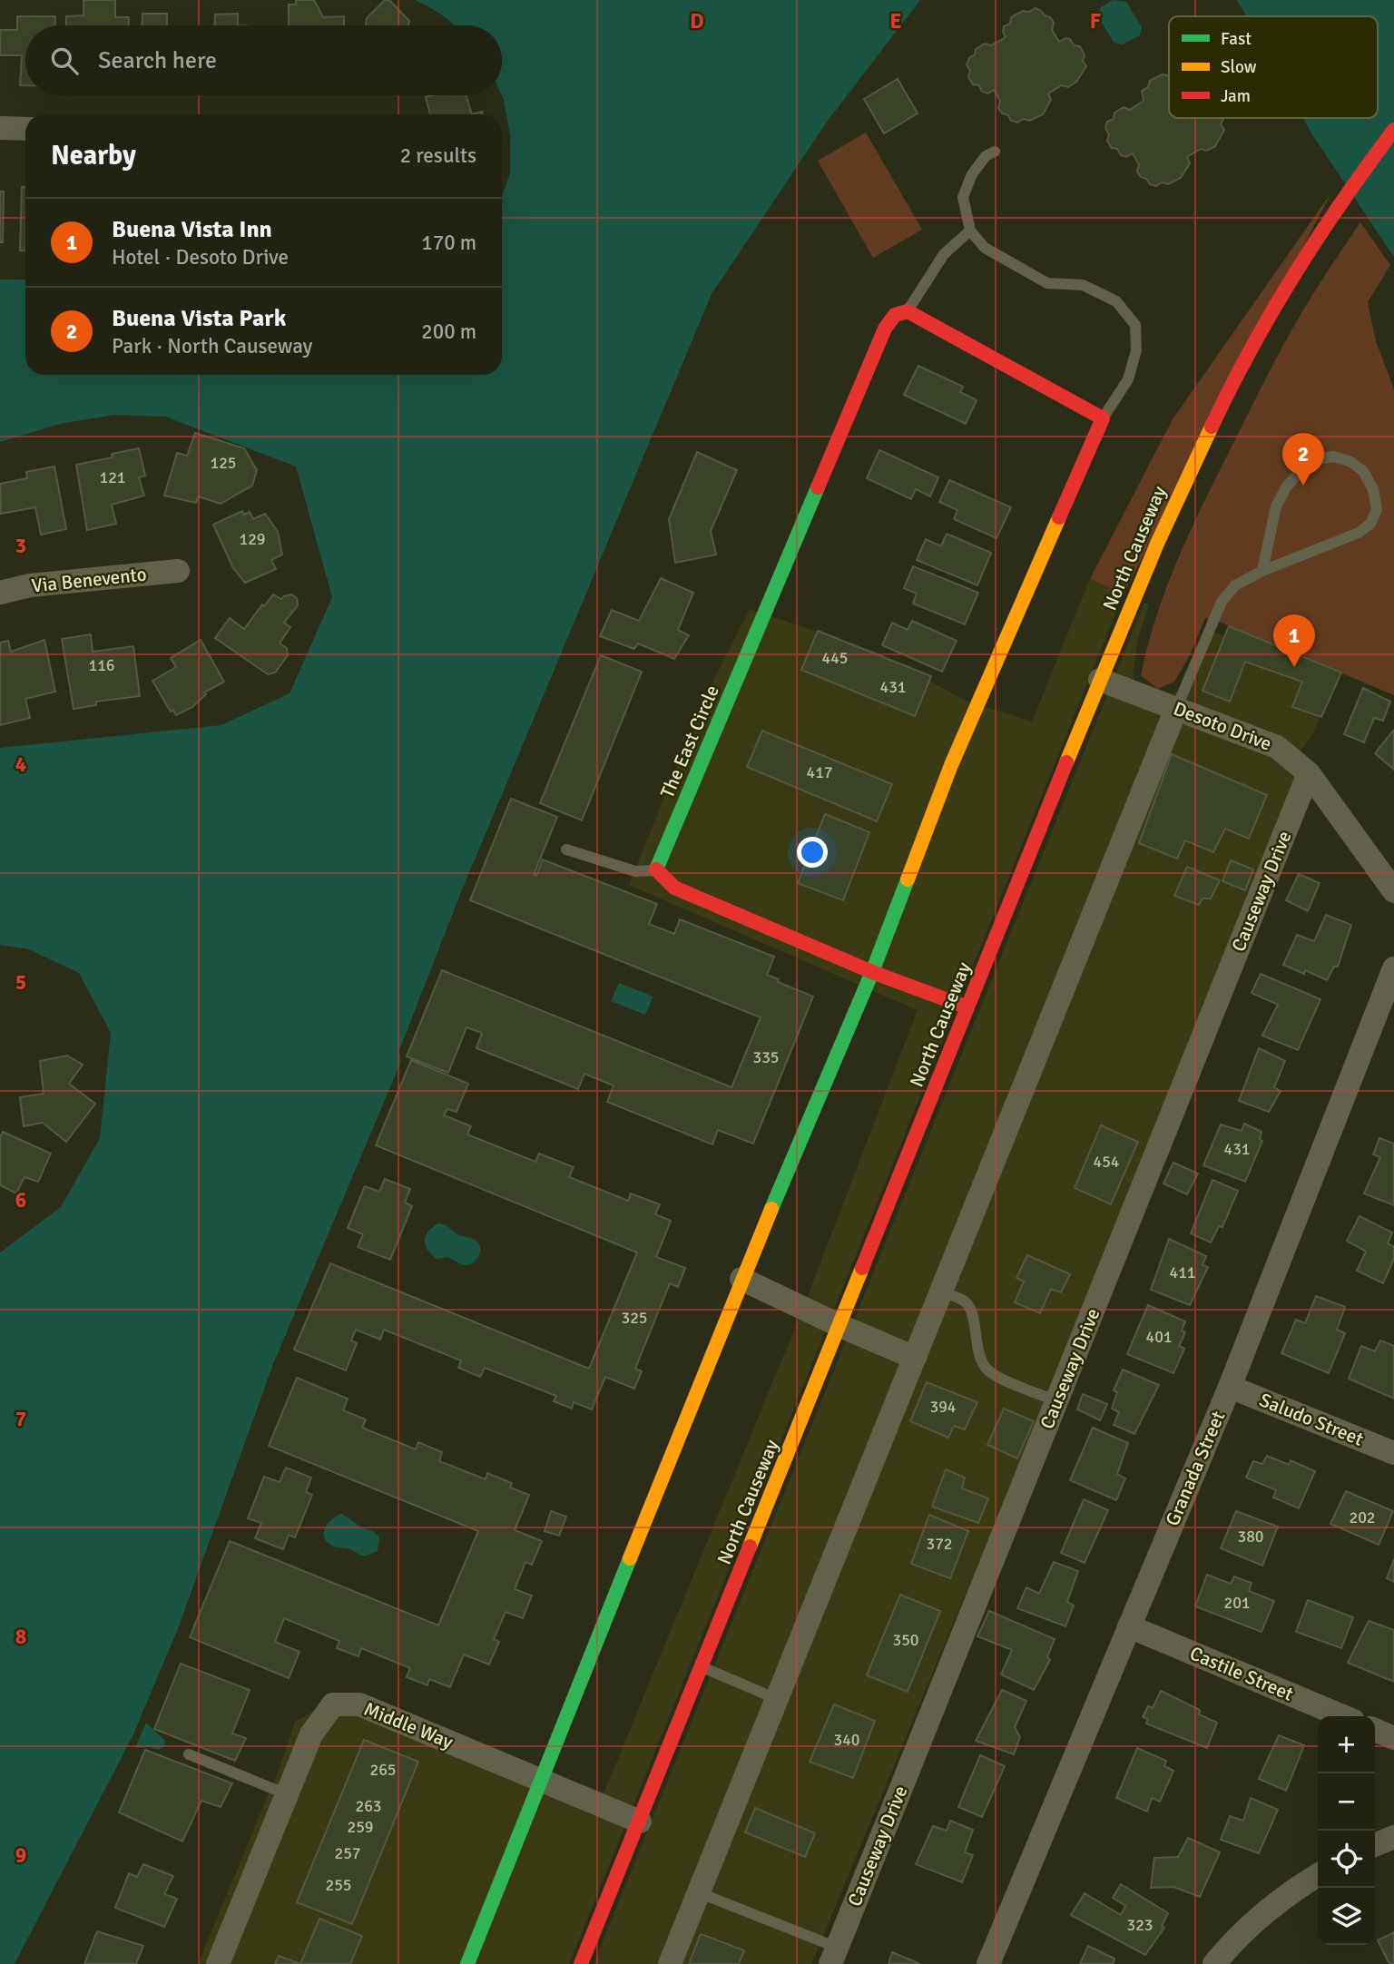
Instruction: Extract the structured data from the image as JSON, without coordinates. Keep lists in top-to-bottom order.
{
  "streets": {
    "street": [
      "North Causeway",
      "Via Benevento",
      "Desoto Drive",
      "The East Circle",
      "Causeway Drive",
      "Saludo Street",
      "Granada Street",
      "Castile Street",
      "Middle Way"
    ]
  },
  "crossings": [
    ["North Causeway", "Desoto Drive"],
    ["North Causeway", "Middle Way"],
    ["Desoto Drive", "Causeway Drive"],
    ["Saludo Street", "Granada Street"],
    ["Granada Street", "Castile Street"]
  ],
  "house_numbers": [
    "125",
    "121",
    "129",
    "445",
    "116",
    "431",
    "417",
    "335",
    "431",
    "454",
    "411",
    "325",
    "401",
    "394",
    "202",
    "380",
    "372",
    "201",
    "350",
    "340",
    "265",
    "263",
    "259",
    "257",
    "255",
    "323"
  ],
  "legend": ["Fast", "Slow", "Jam"],
  "page": {
    "search": "Search here",
    "heading": ["Nearby", "2 results"],
    "list": [
      {
        "mark": "1",
        "name": "Buena Vista Inn",
        "note": "Hotel · Desoto Drive",
        "value": "170 m"
      },
      {
        "mark": "2",
        "name": "Buena Vista Park",
        "note": "Park · North Causeway",
        "value": "200 m"
      }
    ],
    "pins": ["2", "1"],
    "map_buttons": ["+", "−"]
  },
  "grid": {
    "columns": ["D", "E", "F"],
    "rows": [
      "3",
      "4",
      "5",
      "6",
      "7",
      "8",
      "9"
    ]
  }
}
